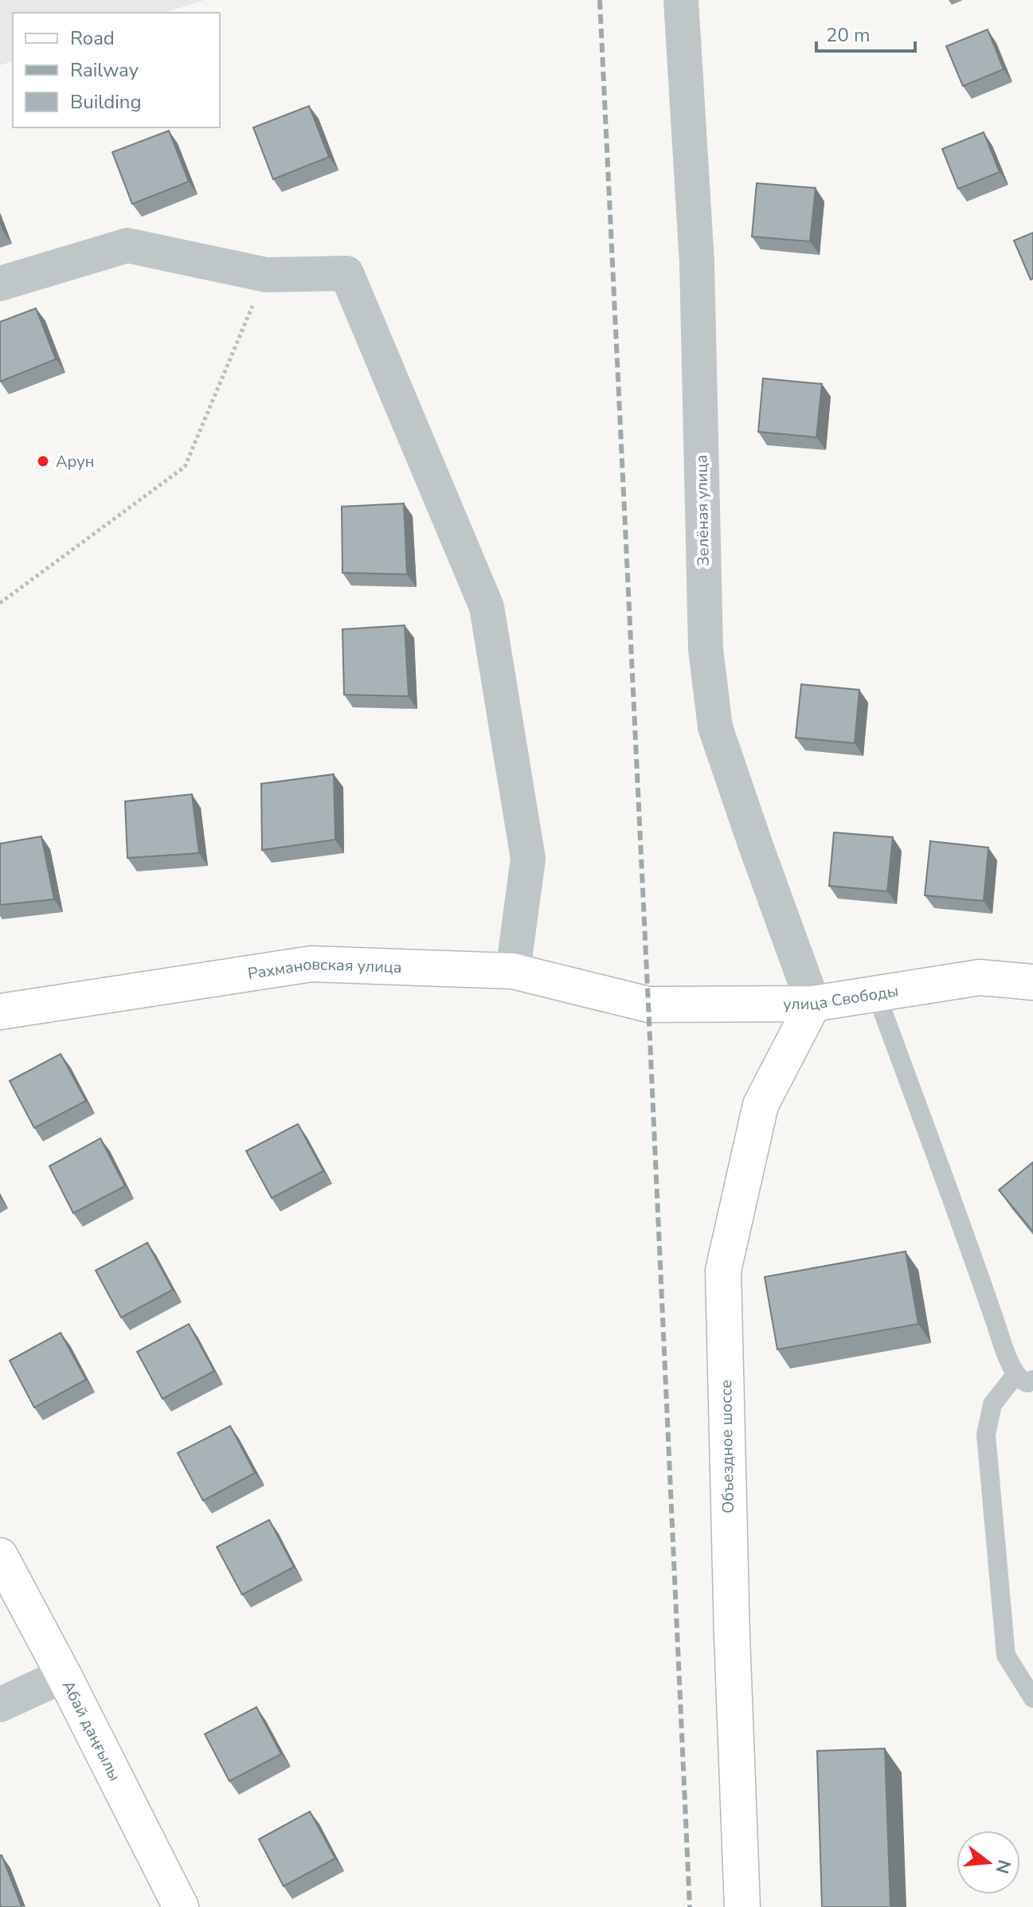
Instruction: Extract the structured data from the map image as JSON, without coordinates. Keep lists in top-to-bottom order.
{
  "streets": {
    "street": [
      "Зелёная улица",
      "Рахмановская улица",
      "улица Свободы",
      "Объездное шоссе",
      "Абай даңғылы"
    ]
  },
  "crossings": [
    ["Зелёная улица", "улица Свободы"],
    ["Зелёная улица", "Объездное шоссе"],
    ["Рахмановская улица", "улица Свободы"],
    ["улица Свободы", "Объездное шоссе"]
  ],
  "places": ["Арун"],
  "legend": ["Road", "Railway", "Building"],
  "scale_bar": "20 m",
  "north": "right"
}
